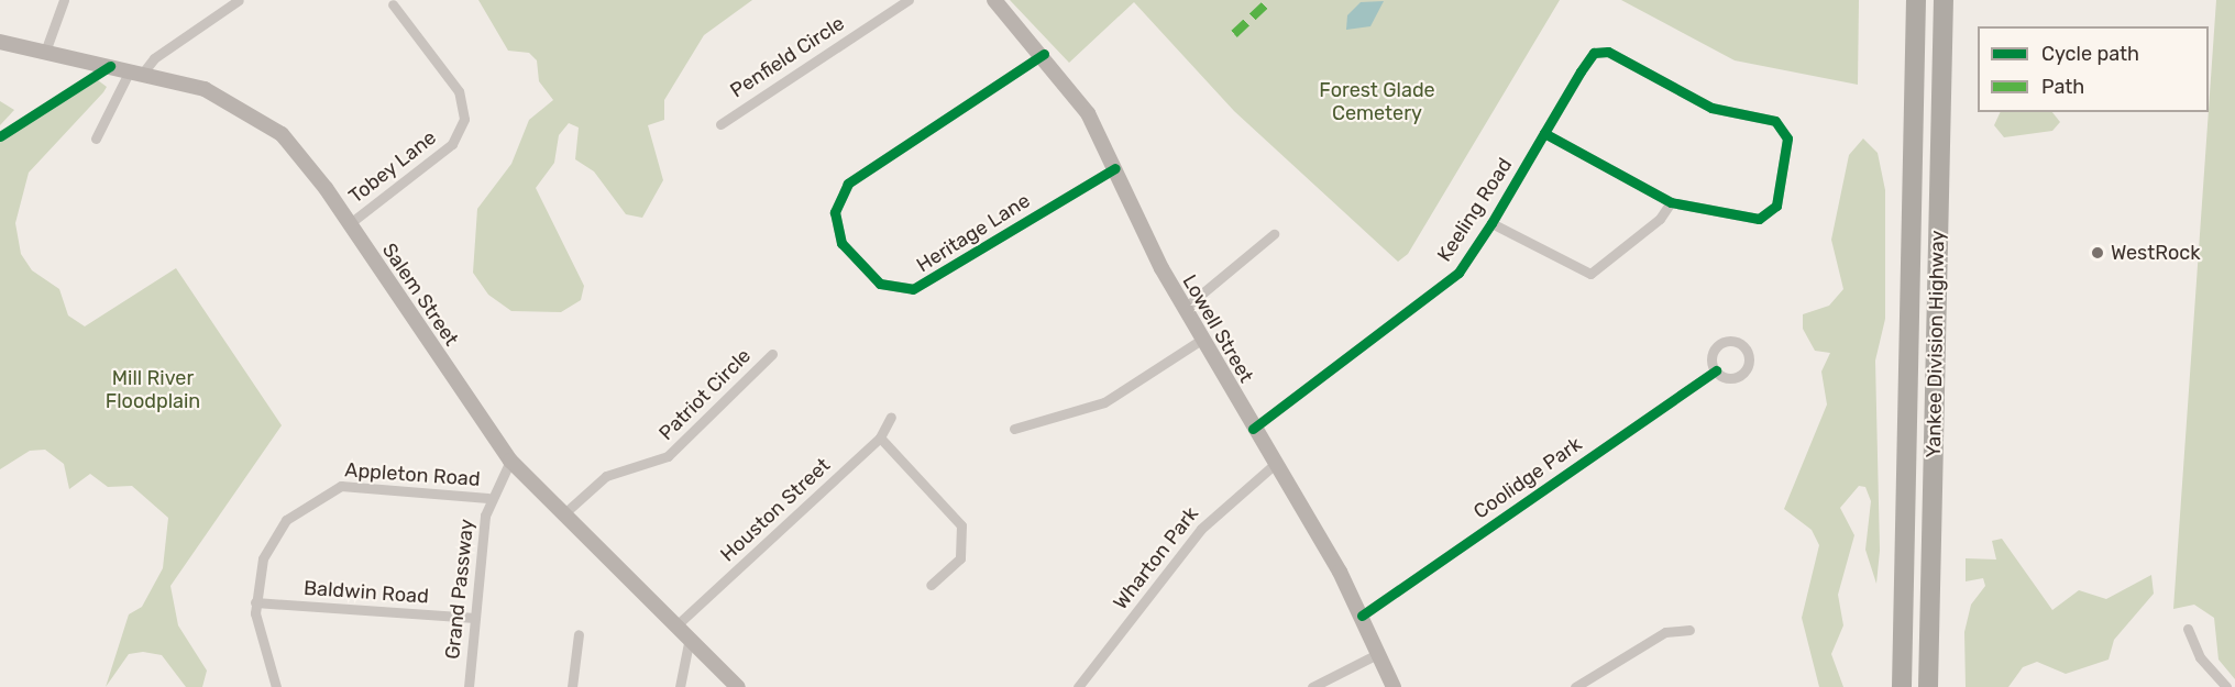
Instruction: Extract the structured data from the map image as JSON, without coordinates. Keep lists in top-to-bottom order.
{
  "streets": {
    "highway": ["Yankee Division Highway"],
    "main road": ["Salem Street", "Lowell Street"],
    "street": [
      "Penfield Circle",
      "Tobey Lane",
      "Keeling Road",
      "Heritage Lane",
      "Patriot Circle",
      "Appleton Road",
      "Coolidge Park",
      "Houston Street",
      "Wharton Park",
      "Grand Passway",
      "Baldwin Road"
    ]
  },
  "crossings": [
    ["Tobey Lane", "Salem Street"],
    ["Keeling Road", "Lowell Street"],
    ["Heritage Lane", "Lowell Street"],
    ["Salem Street", "Patriot Circle"],
    ["Salem Street", "Houston Street"],
    ["Salem Street", "Grand Passway"],
    ["Lowell Street", "Coolidge Park"],
    ["Lowell Street", "Wharton Park"],
    ["Appleton Road", "Grand Passway"],
    ["Appleton Road", "Baldwin Road"],
    ["Grand Passway", "Baldwin Road"]
  ],
  "parks": ["Forest Glade Cemetery", "Mill River Floodplain"],
  "places": ["WestRock"],
  "legend": ["Cycle path", "Path"]
}
